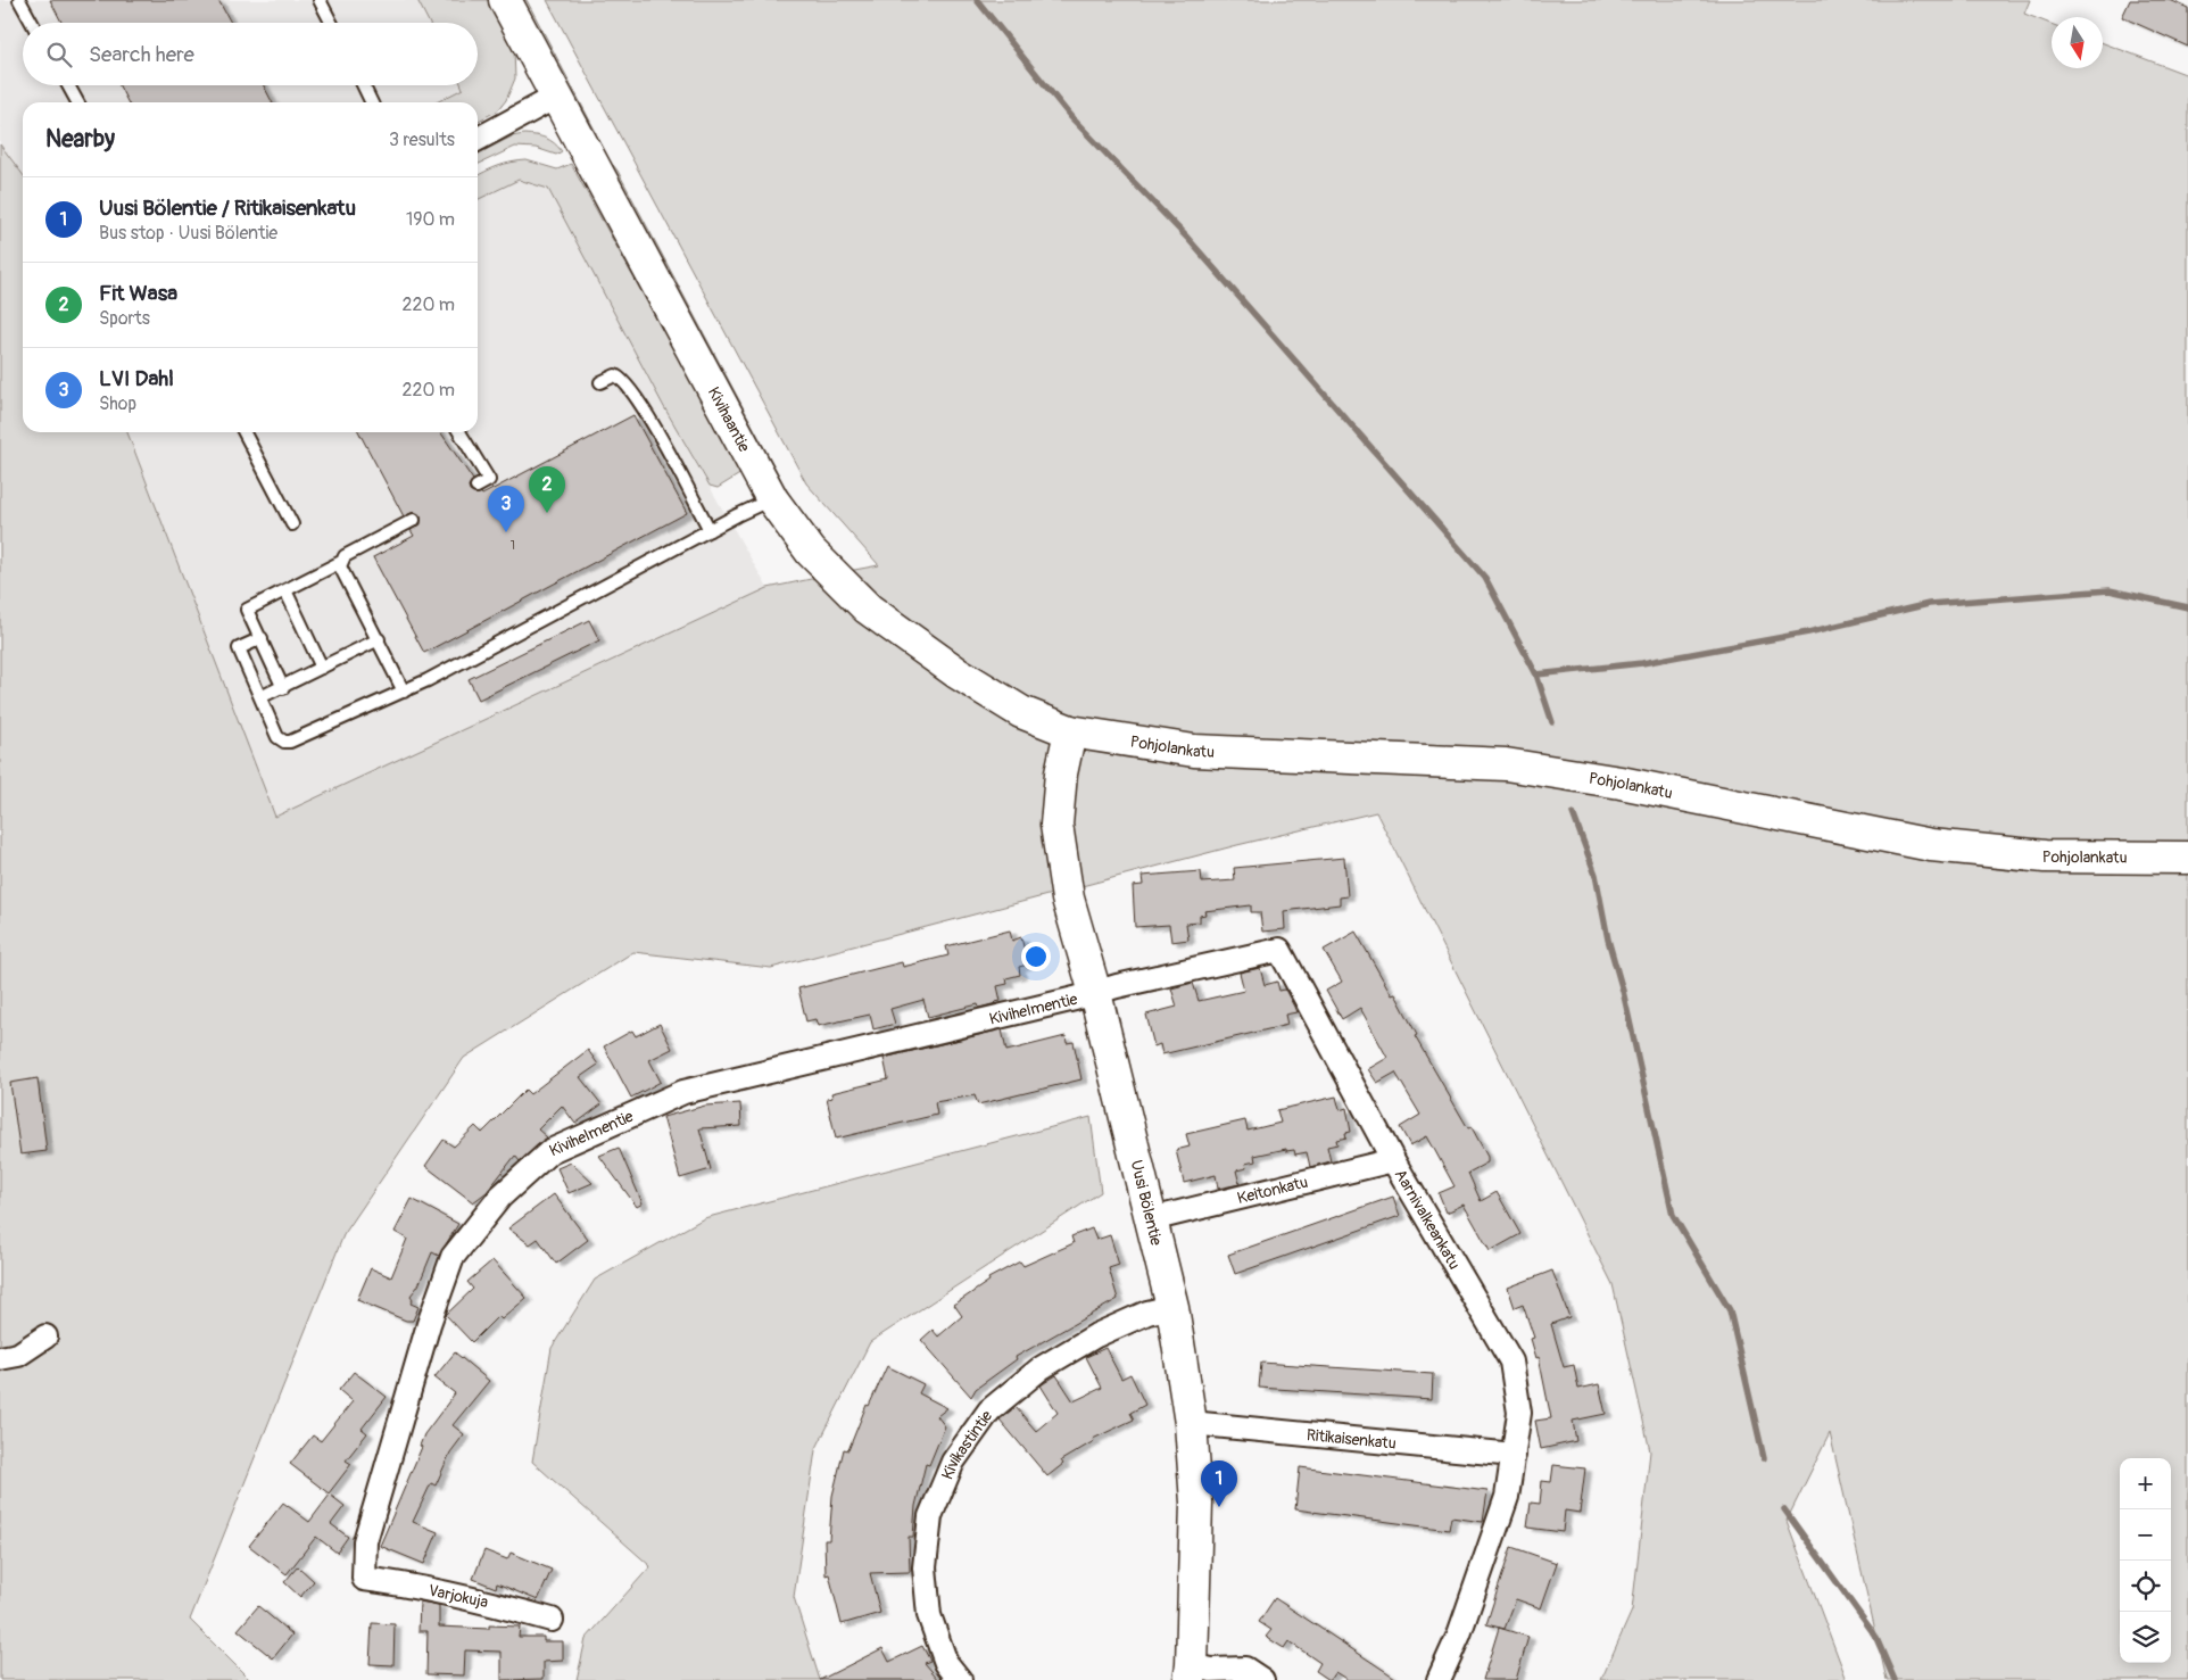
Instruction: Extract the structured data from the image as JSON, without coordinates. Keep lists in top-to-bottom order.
{
  "streets": {
    "main road": ["Kivihaantie", "Pohjolankatu", "Uusi Bölentie"],
    "street": [
      "Kivihelmentie",
      "Keitonkatu",
      "Aarnivalkeankatu",
      "Ritikaisenkatu",
      "Kivikastintie",
      "Varjokuja"
    ]
  },
  "crossings": [
    ["Kivihaantie", "Pohjolankatu"],
    ["Kivihaantie", "Uusi Bölentie"],
    ["Pohjolankatu", "Uusi Bölentie"],
    ["Kivihelmentie", "Uusi Bölentie"],
    ["Kivihelmentie", "Aarnivalkeankatu"],
    ["Kivihelmentie", "Varjokuja"],
    ["Keitonkatu", "Uusi Bölentie"],
    ["Keitonkatu", "Aarnivalkeankatu"],
    ["Uusi Bölentie", "Aarnivalkeankatu"],
    ["Uusi Bölentie", "Ritikaisenkatu"],
    ["Uusi Bölentie", "Kivikastintie"],
    ["Aarnivalkeankatu", "Ritikaisenkatu"]
  ],
  "house_numbers": ["1"],
  "north": "bottom",
  "page": {
    "search": "Search here",
    "heading": ["Nearby", "3 results"],
    "list": [
      {
        "mark": "1",
        "name": "Uusi Bölentie / Ritikaisenkatu",
        "note": "Bus stop · Uusi Bölentie",
        "value": "190 m"
      },
      {
        "mark": "2",
        "name": "Fit Wasa",
        "note": "Sports",
        "value": "220 m"
      },
      {
        "mark": "3",
        "name": "LVI Dahl",
        "note": "Shop",
        "value": "220 m"
      }
    ],
    "pins": ["2", "3", "1"],
    "map_buttons": ["+", "−"]
  }
}
